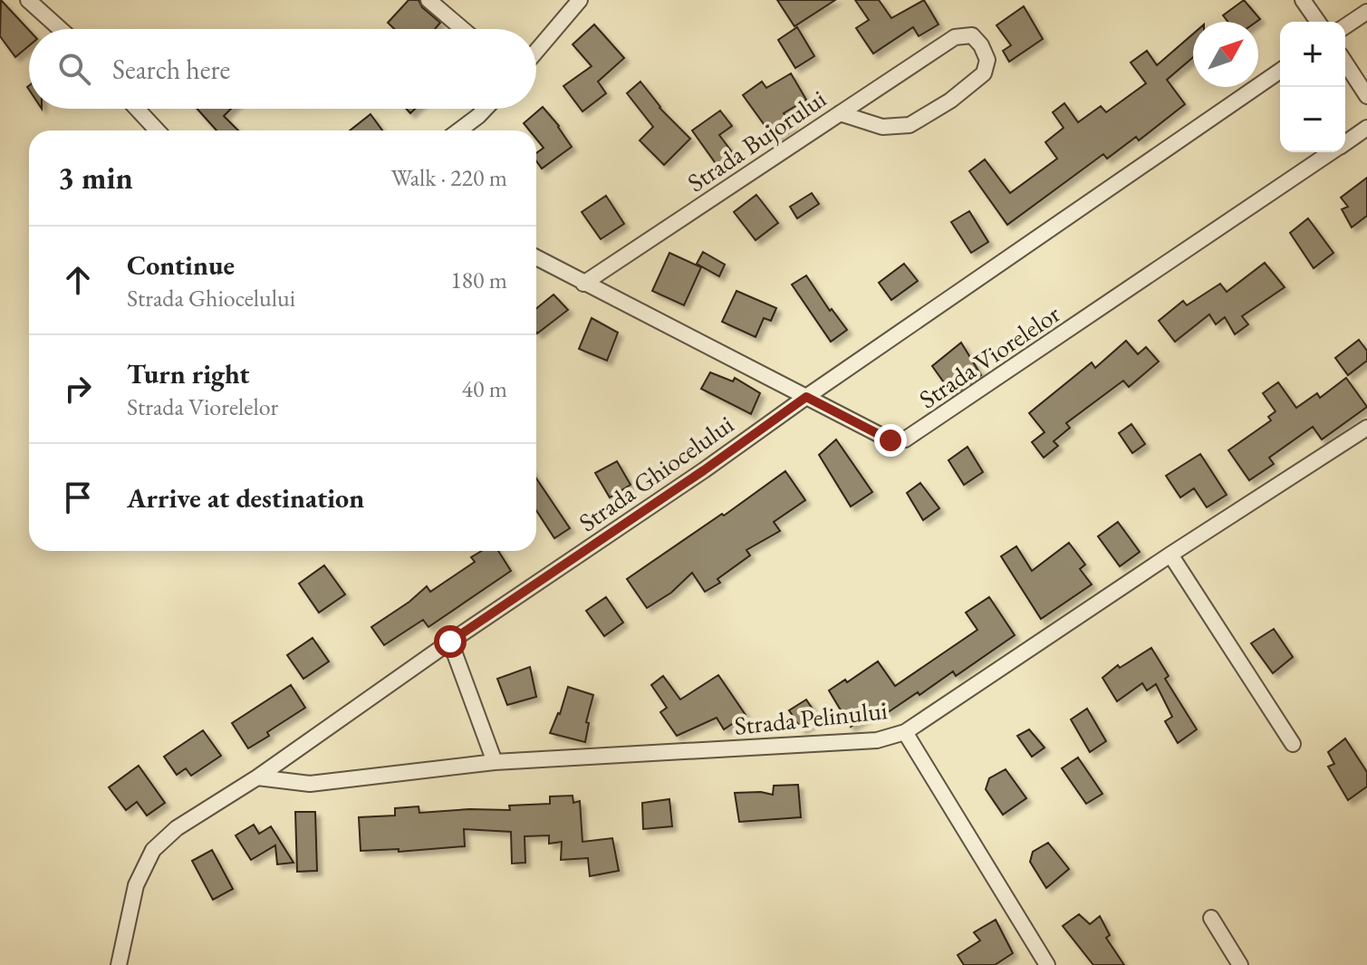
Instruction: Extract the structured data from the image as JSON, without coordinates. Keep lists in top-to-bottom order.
{
  "streets": {
    "street": [
      "Strada Bujorului",
      "Strada Viorelelor",
      "Strada Ghiocelului",
      "Strada Pelinului"
    ]
  },
  "crossings": [
    ["Strada Bujorului", "Strada Viorelelor"],
    ["Strada Viorelelor", "Strada Ghiocelului"],
    ["Strada Ghiocelului", "Strada Pelinului"]
  ],
  "north": "top right",
  "page": {
    "map_buttons": ["+", "−"],
    "search": "Search here",
    "heading": ["3 min", "Walk · 220 m"],
    "list": [
      ["Continue", "Strada Ghiocelului", "180 m"],
      ["Turn right", "Strada Viorelelor", "40 m"],
      "Arrive at destination"
    ]
  }
}
